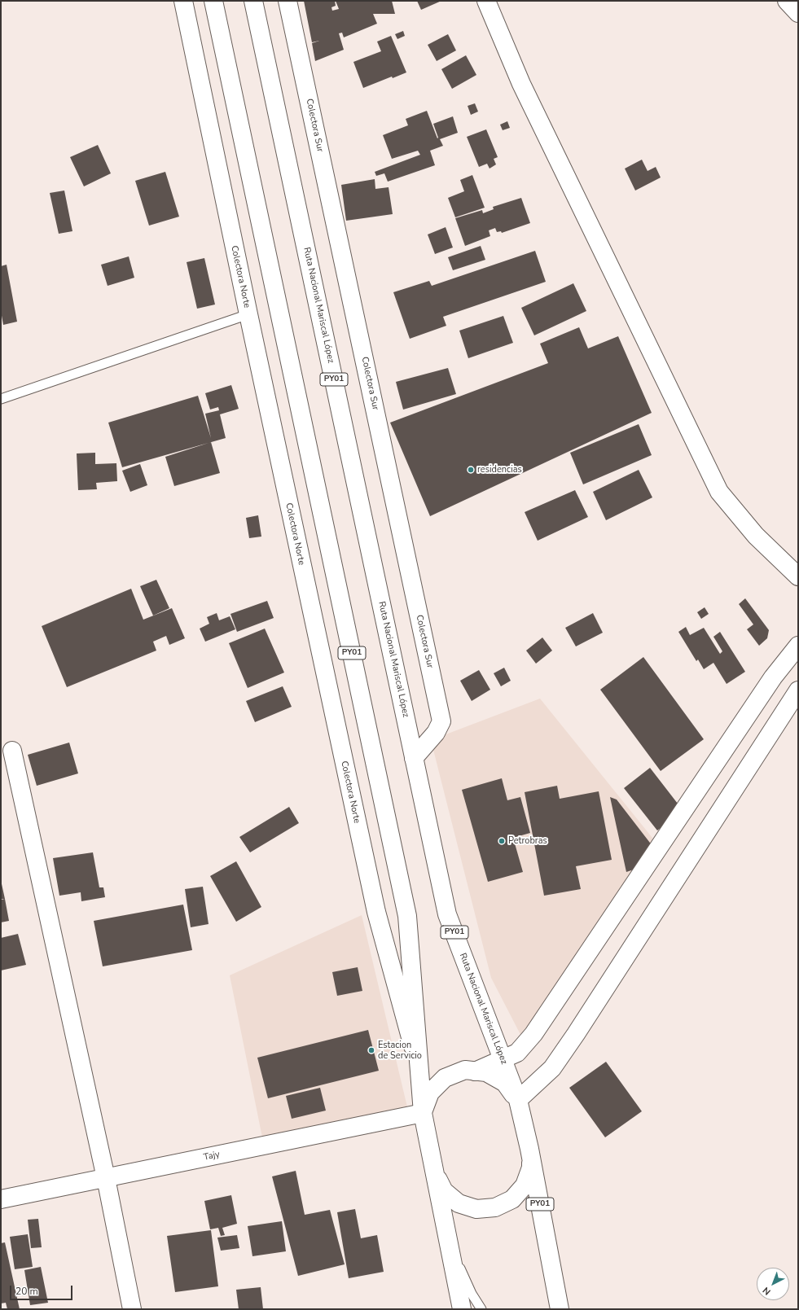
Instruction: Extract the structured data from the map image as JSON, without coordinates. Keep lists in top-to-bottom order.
{
  "streets": {
    "main road": [
      "Colectora Sur",
      "Colectora Norte",
      "Ruta Nacional Mariscal López",
      "PY01",
      "Tajy"
    ]
  },
  "crossings": [
    ["Colectora Sur", "Ruta Nacional Mariscal López"],
    ["Colectora Norte", "PY01"],
    ["PY01", "Tajy"]
  ],
  "places": ["residencias", "Petrobras", "Estacion de Servicio"],
  "scale_bar": "20 m",
  "north": "bottom left"
}
